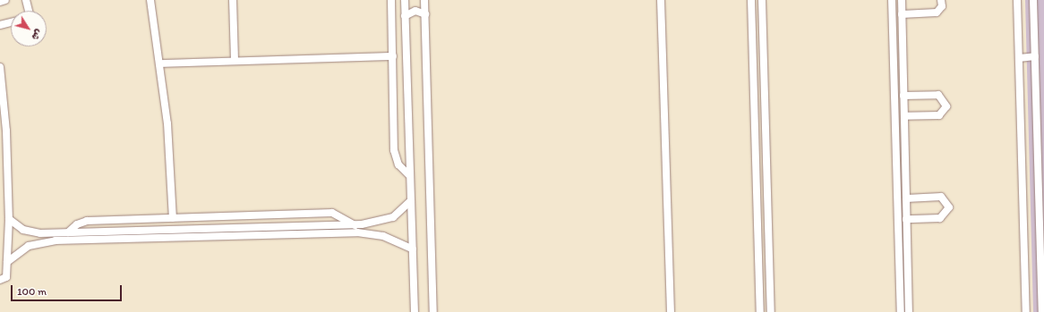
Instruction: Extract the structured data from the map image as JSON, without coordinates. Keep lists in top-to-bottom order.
{
  "scale_bar": "100 m",
  "north": "bottom right"
}
